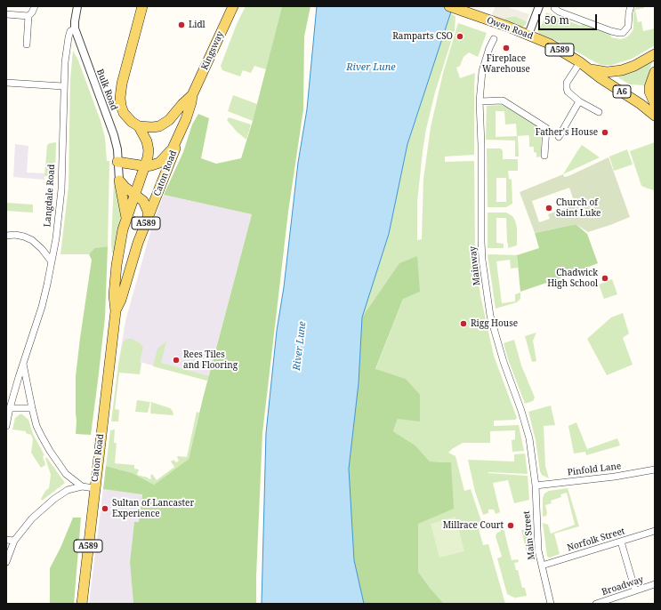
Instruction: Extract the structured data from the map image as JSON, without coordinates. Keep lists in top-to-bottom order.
{
  "streets": {
    "main road": [
      "Owen Road",
      "A589",
      "Kingsway",
      "A6",
      "Caton Road"
    ],
    "street": [
      "Bulk Road",
      "Langdale Road",
      "Mainway",
      "Pinfold Lane",
      "Main Street",
      "Norfolk Street",
      "Broadway"
    ]
  },
  "crossings": [
    ["Owen Road", "A589"],
    ["A589", "Kingsway"],
    ["A589", "Caton Road"],
    ["Bulk Road", "Langdale Road"],
    ["Mainway", "Pinfold Lane"],
    ["Mainway", "Main Street"],
    ["Pinfold Lane", "Main Street"],
    ["Main Street", "Norfolk Street"]
  ],
  "water": ["River Lune"],
  "places": [
    "Lidl",
    "Ramparts CSO",
    "Fireplace Warehouse",
    "Father's House",
    "Church of Saint Luke",
    "Chadwick High School",
    "Rigg House",
    "Rees Tiles and Flooring",
    "Sultan of Lancaster Experience",
    "Millrace Court"
  ],
  "scale_bar": "50 m"
}
